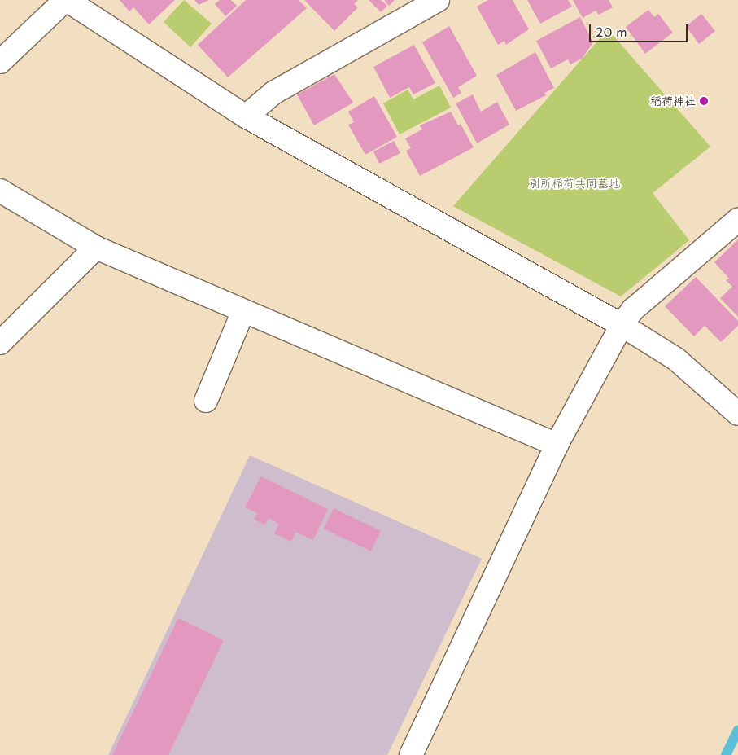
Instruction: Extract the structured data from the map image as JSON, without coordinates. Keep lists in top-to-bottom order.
{
  "parks": ["別所稲荷共同墓地"],
  "places": ["稲荷神社"],
  "scale_bar": "20 m"
}
